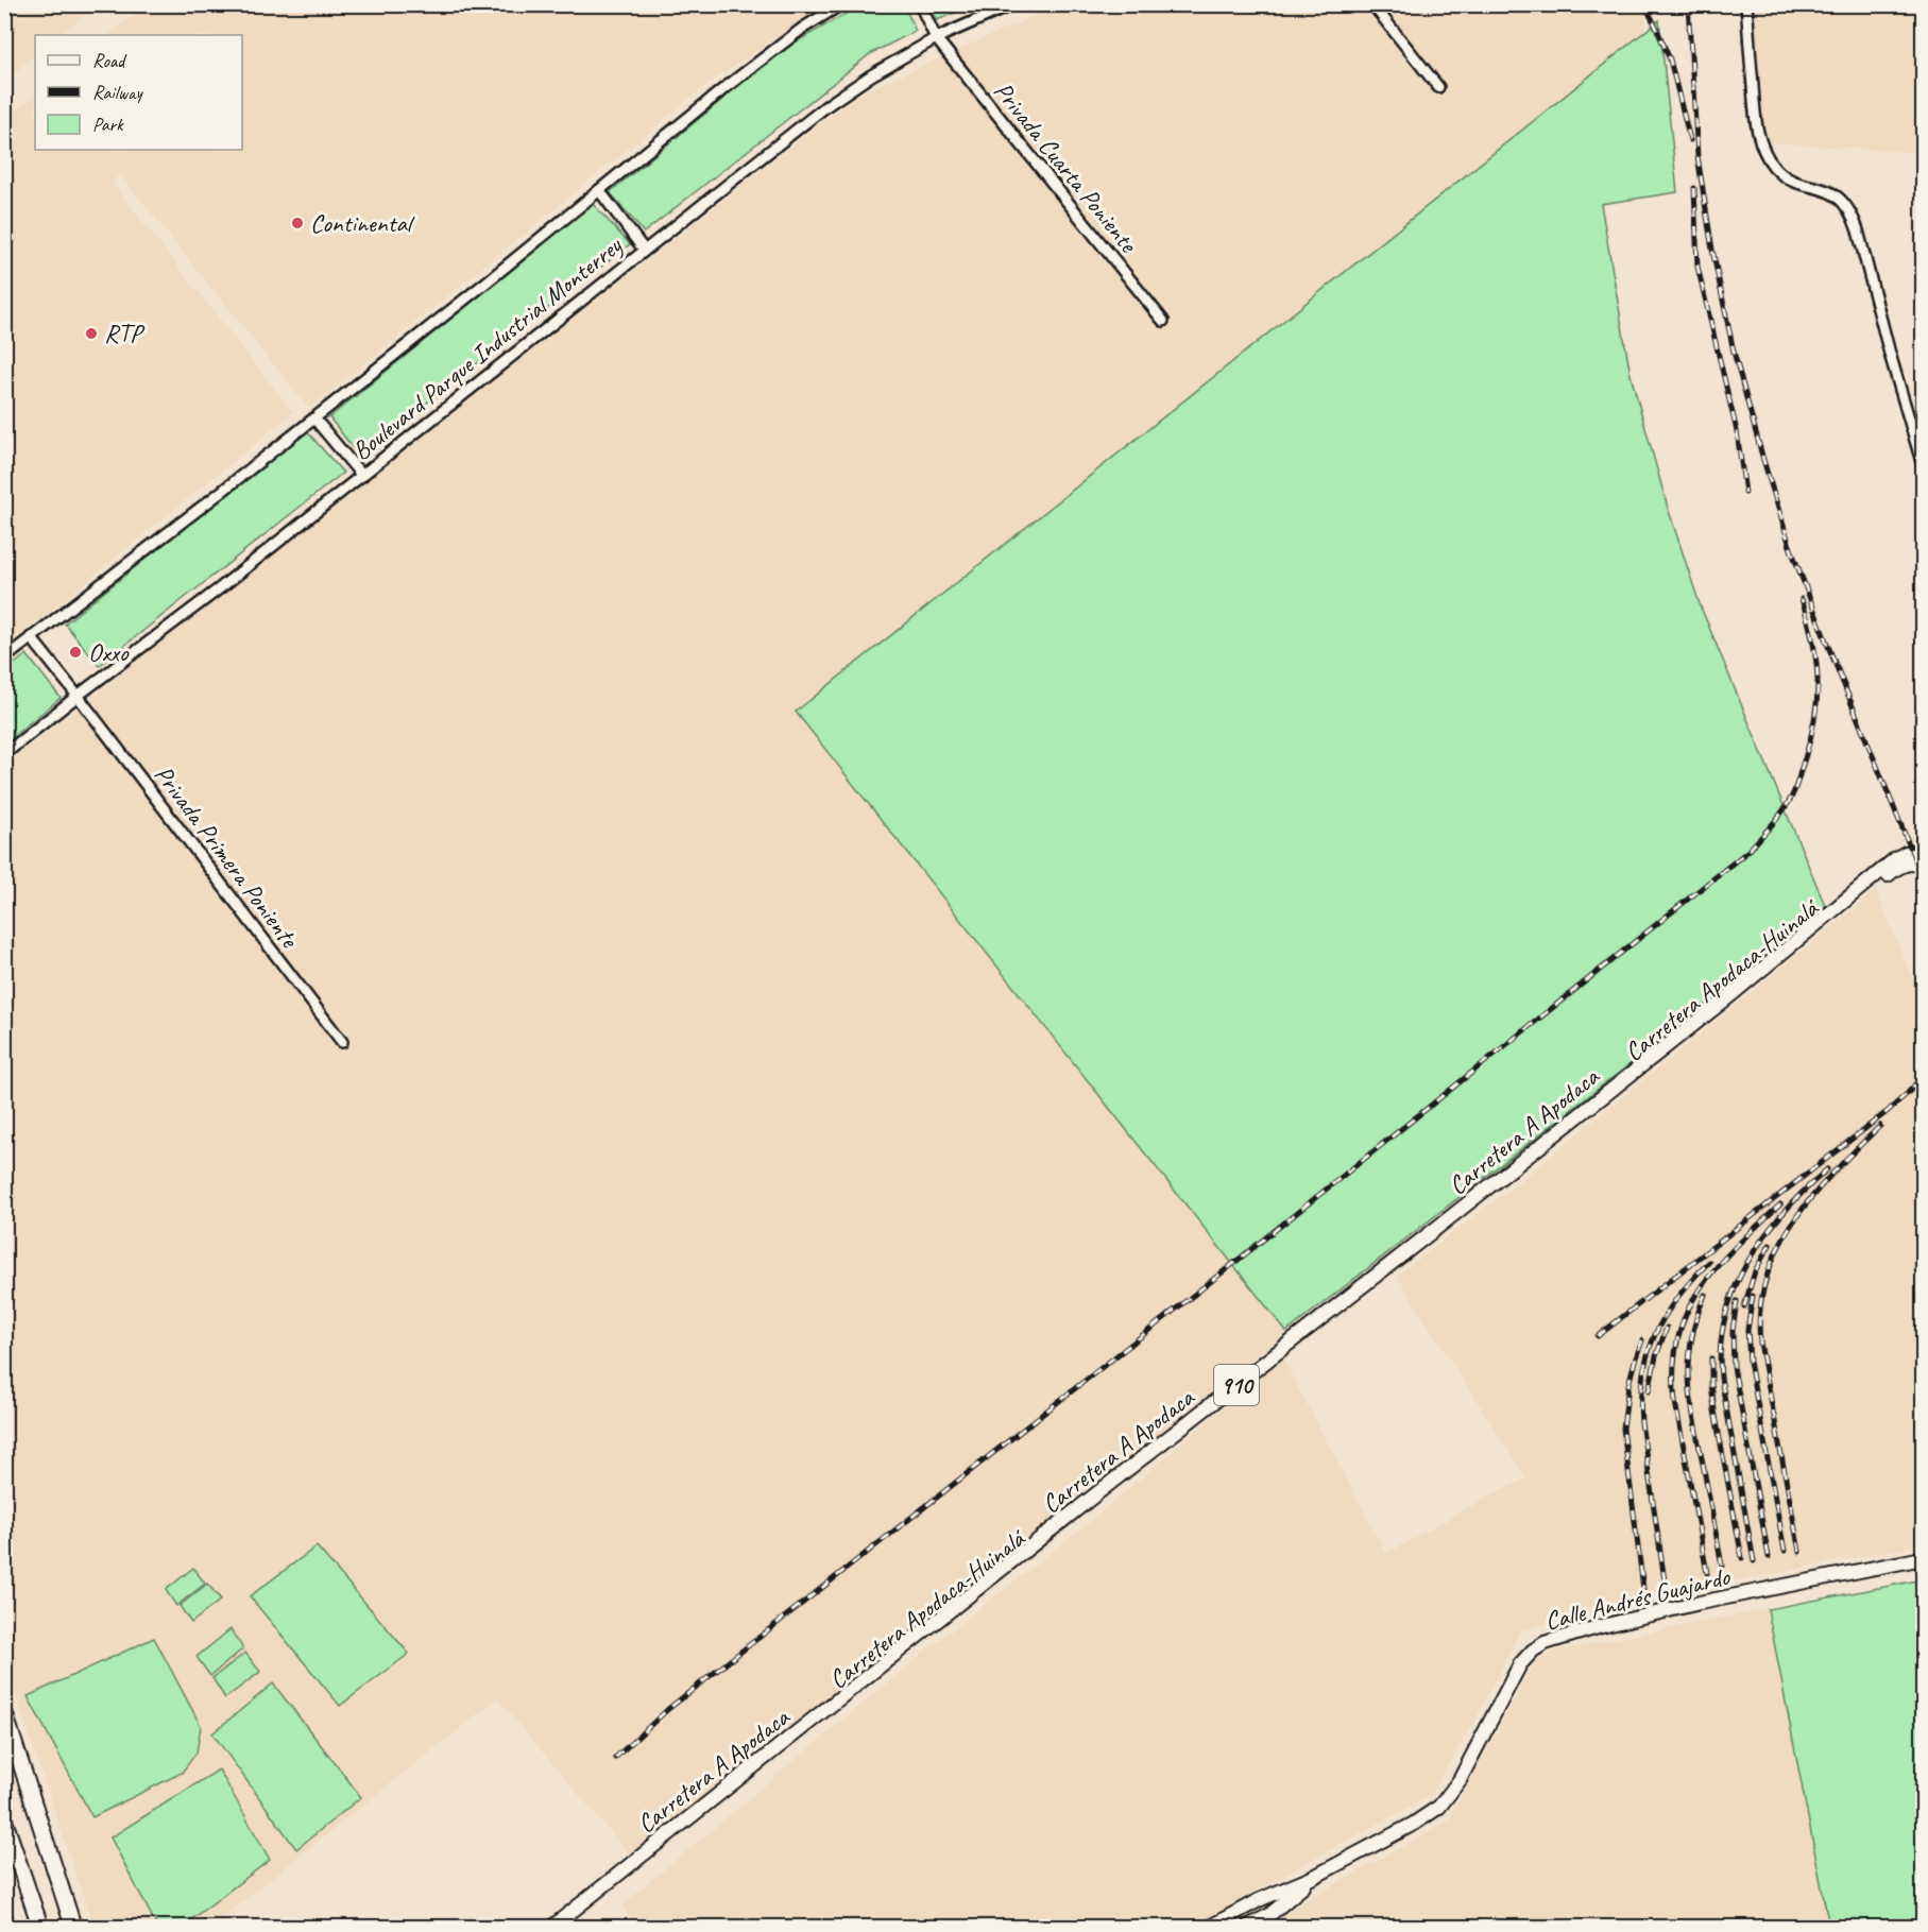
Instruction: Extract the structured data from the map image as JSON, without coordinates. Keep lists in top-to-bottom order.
{
  "streets": {
    "main road": [
      "Carretera Apodaca-Huinalá",
      "Carretera A Apodaca",
      "910",
      "Calle Andrés Guajardo"
    ],
    "street": ["Privada Cuarta Poniente", "Boulevard Parque Industrial Monterrey", "Privada Primera Poniente"]
  },
  "crossings": [
    ["Privada Cuarta Poniente", "Boulevard Parque Industrial Monterrey"],
    ["Boulevard Parque Industrial Monterrey", "Privada Primera Poniente"]
  ],
  "places": ["Continental", "RTP", "Oxxo"],
  "legend": ["Road", "Railway", "Park"]
}
